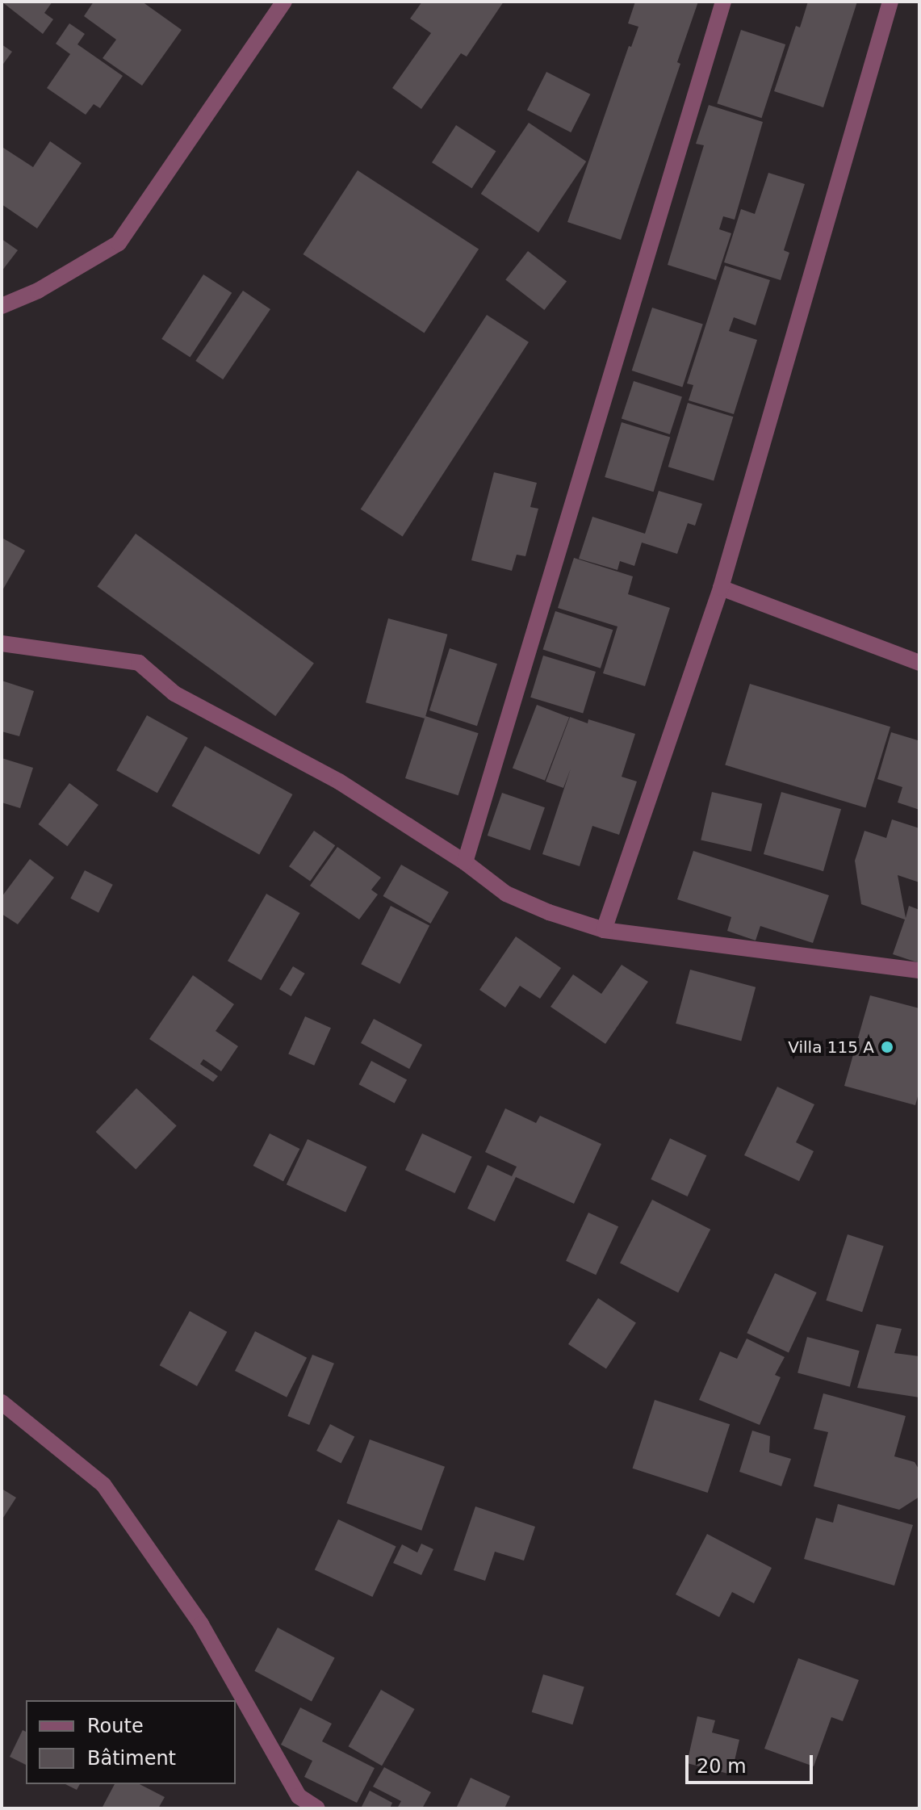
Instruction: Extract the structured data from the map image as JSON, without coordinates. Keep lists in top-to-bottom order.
{
  "places": ["Villa 115 A"],
  "legend": ["Route", "Bâtiment"],
  "scale_bar": "20 m"
}
